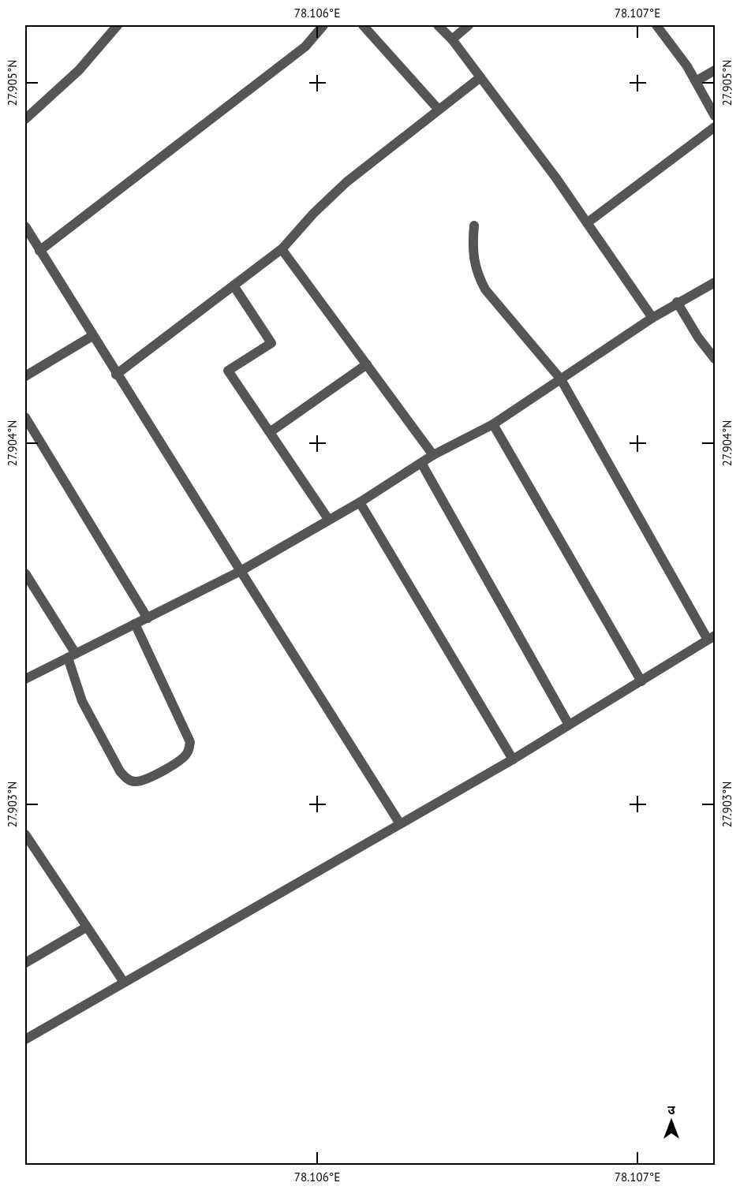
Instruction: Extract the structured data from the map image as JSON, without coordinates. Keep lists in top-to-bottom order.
{
  "north": "top",
  "coordinates": [
    "78.106°E",
    "78.107°E",
    "27.905°N",
    "27.904°N",
    "27.903°N"
  ]
}
